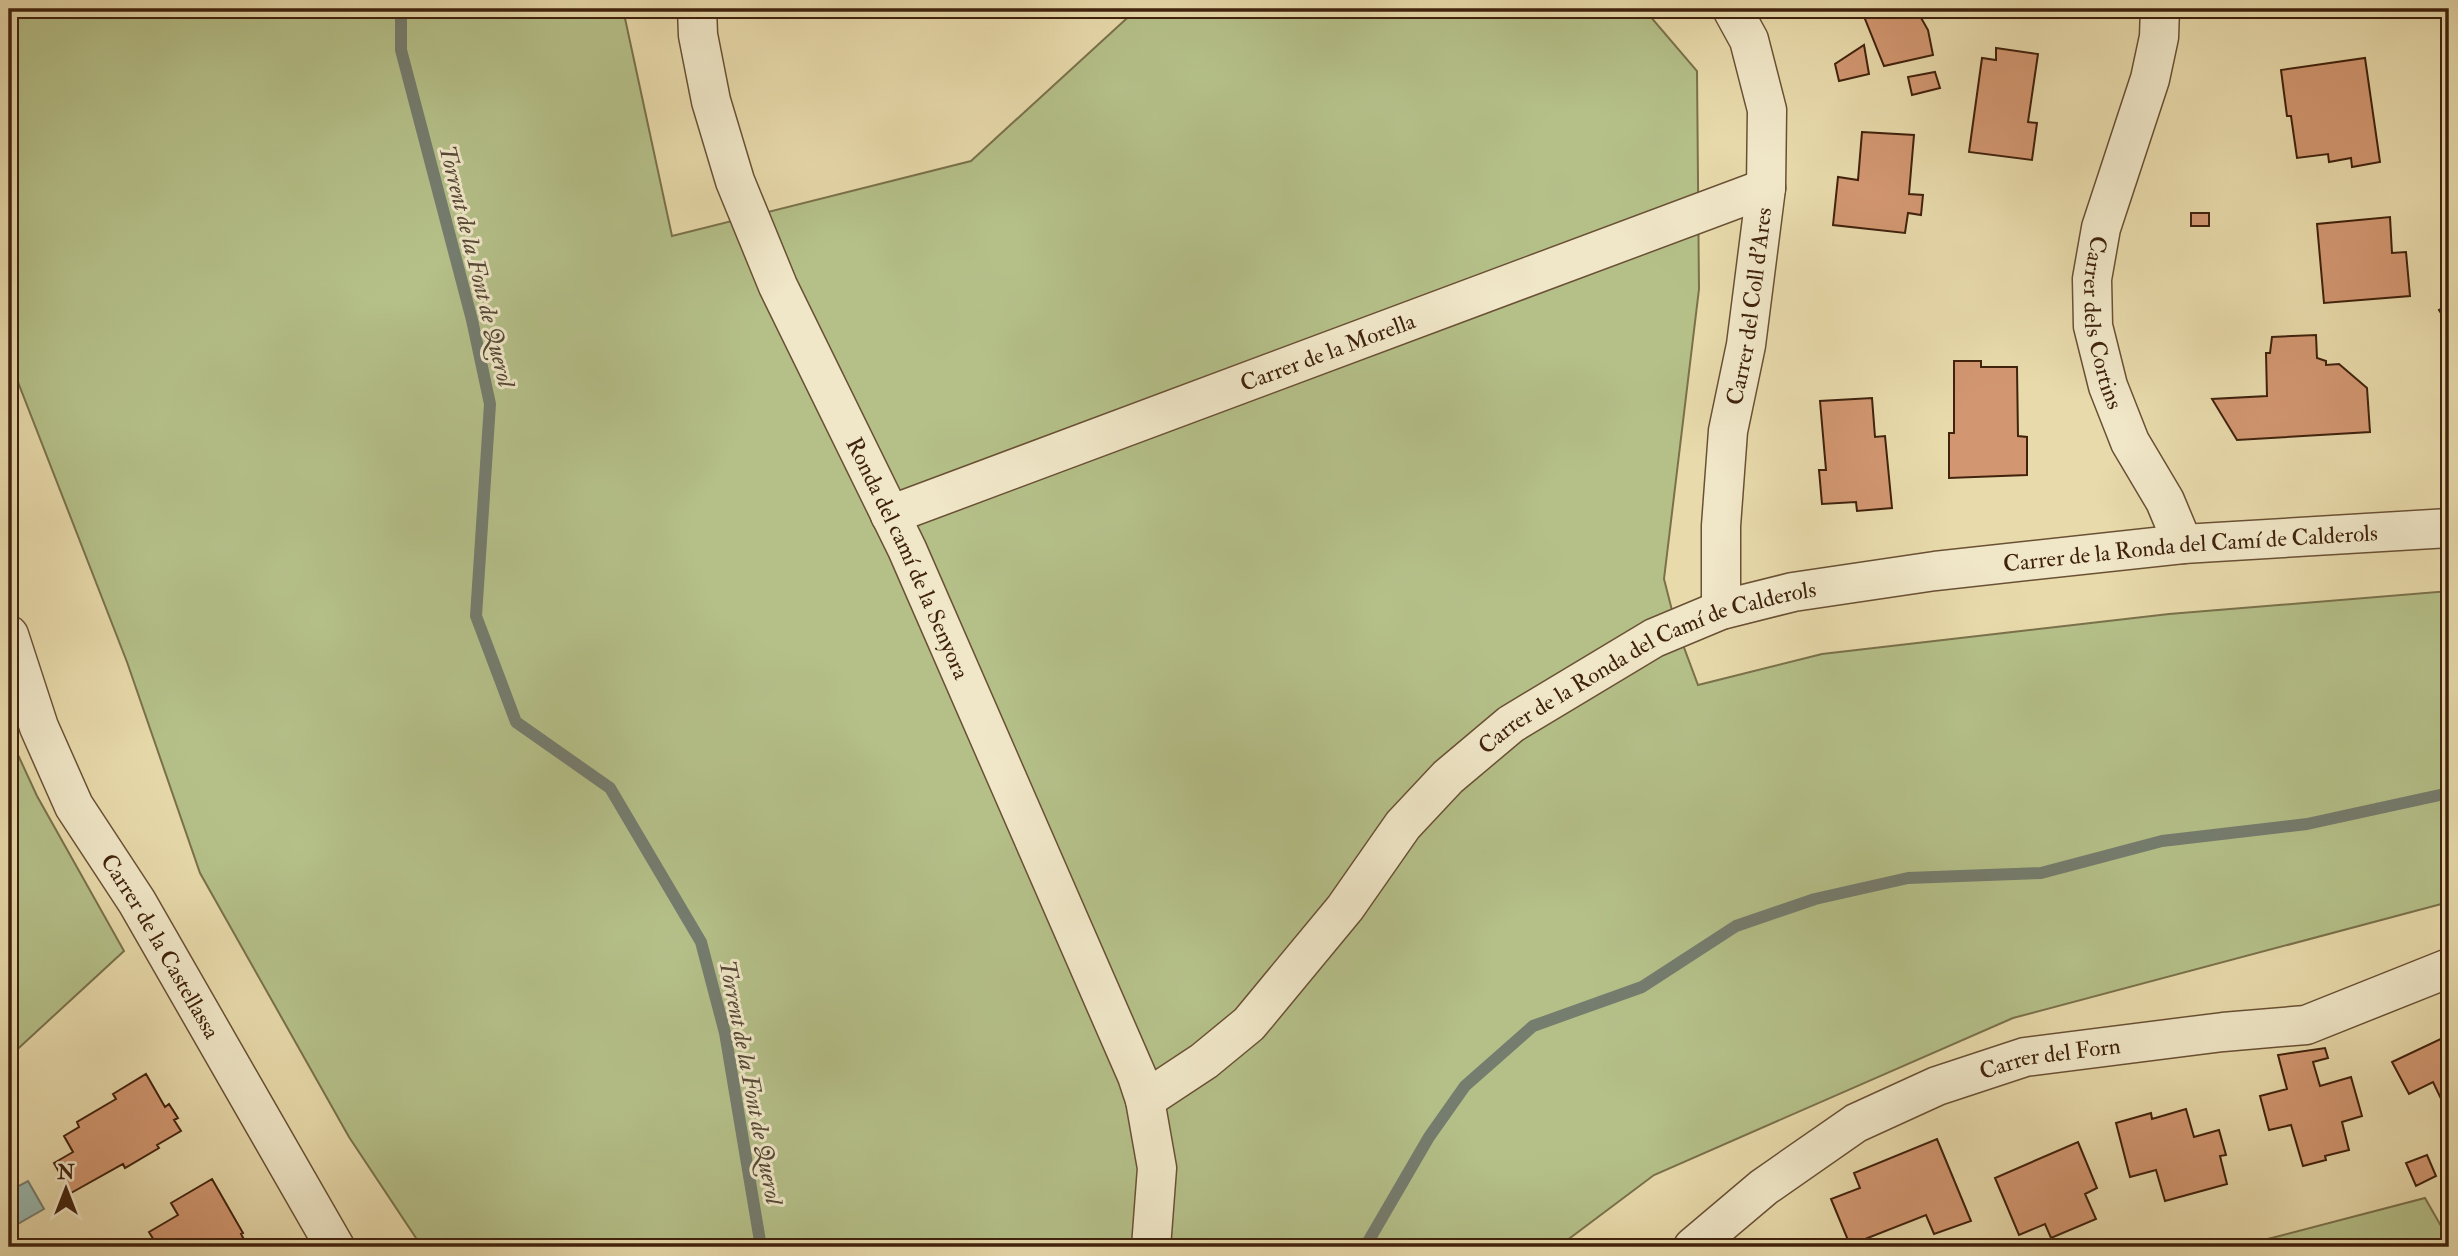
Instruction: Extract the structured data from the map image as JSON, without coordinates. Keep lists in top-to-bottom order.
{
  "streets": {
    "street": [
      "Carrer del Coll d'Ares",
      "Carrer dels Cortins",
      "Carrer de la Morella",
      "Carrer de la Ronda del Camí de Calderols",
      "Ronda del camí de la Senyora",
      "Carrer de la Castellassa",
      "Carrer del Forn"
    ]
  },
  "crossings": [
    ["Carrer del Coll d'Ares", "Carrer de la Morella"],
    ["Carrer del Coll d'Ares", "Carrer de la Ronda del Camí de Calderols"],
    ["Carrer dels Cortins", "Carrer de la Ronda del Camí de Calderols"],
    ["Carrer de la Morella", "Ronda del camí de la Senyora"],
    ["Carrer de la Ronda del Camí de Calderols", "Ronda del camí de la Senyora"]
  ],
  "water": ["Torrent de la Font de Querol"],
  "north": "top"
}
